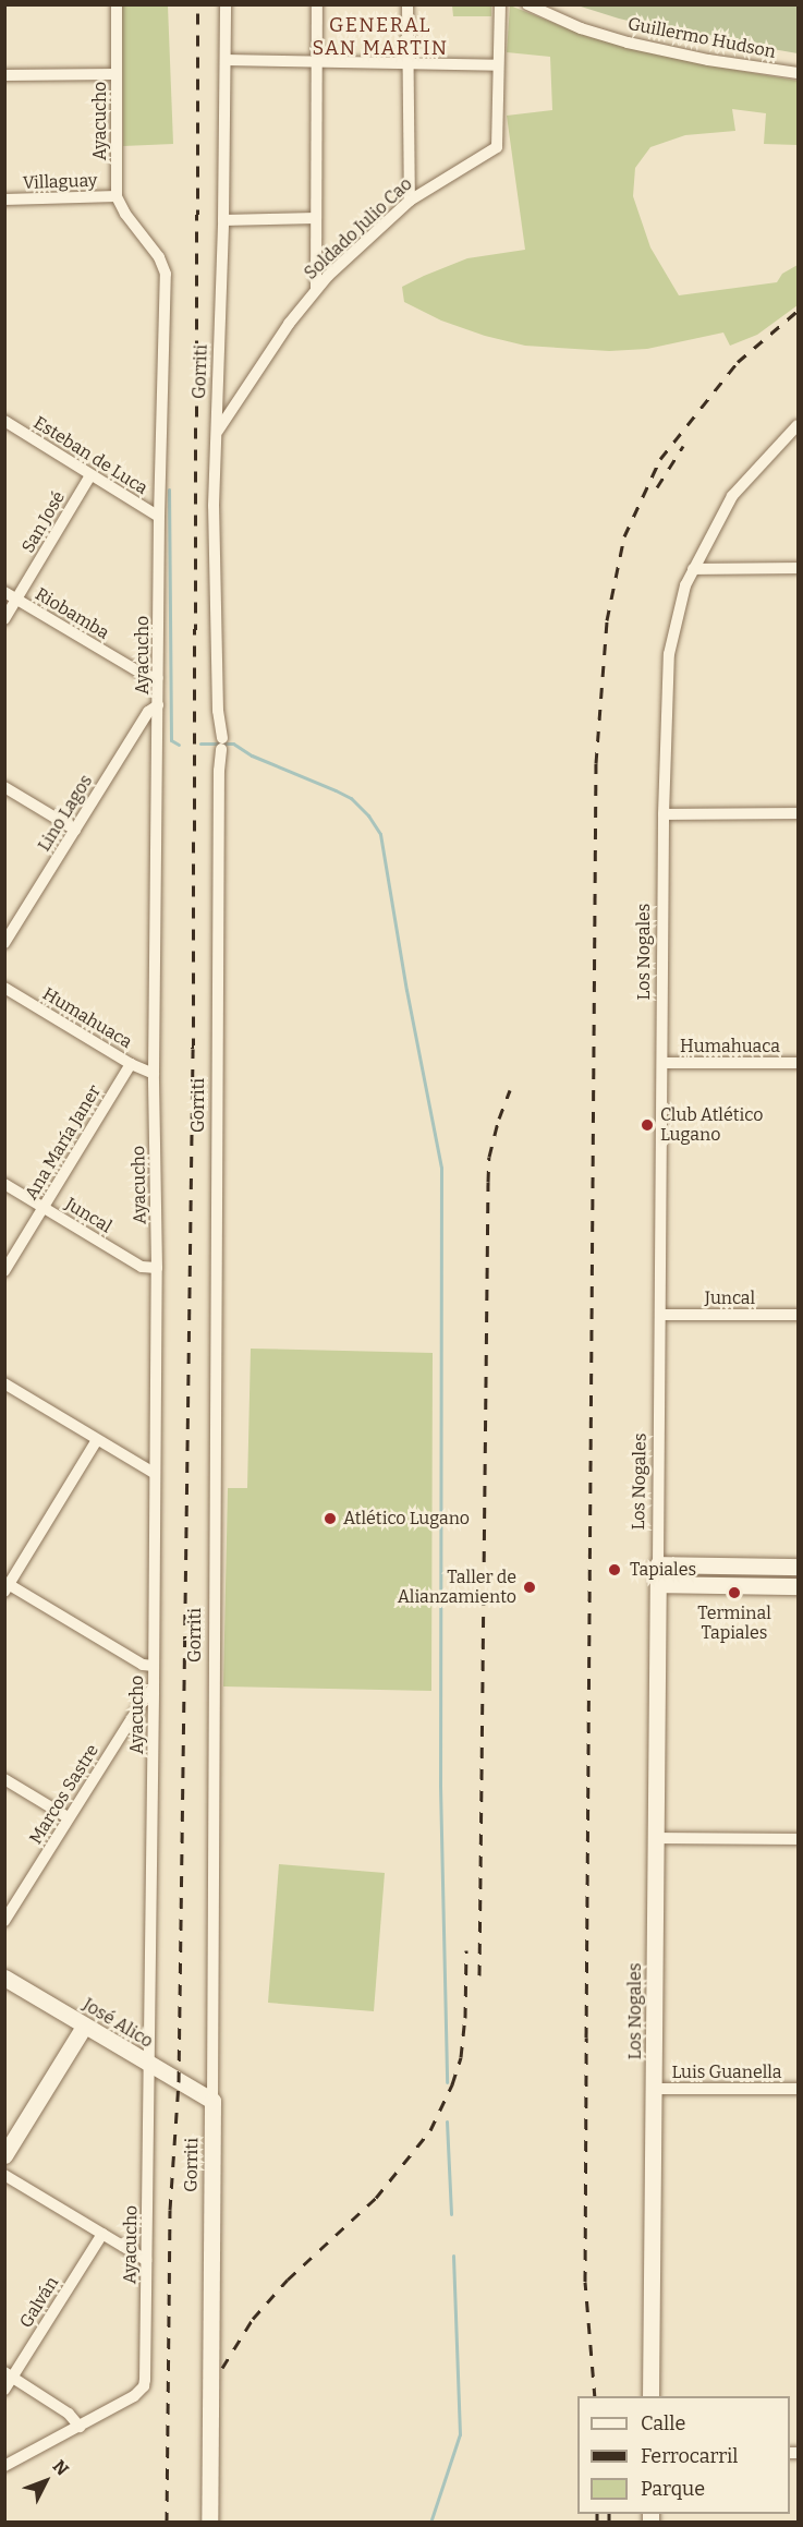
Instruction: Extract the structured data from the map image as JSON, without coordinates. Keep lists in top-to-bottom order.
{
  "streets": {
    "street": [
      "Guillermo Hudson",
      "Ayacucho",
      "Villaguay",
      "Soldado Julio Cao",
      "Gorriti",
      "Esteban de Luca",
      "San José",
      "Riobamba",
      "Lino Lagos",
      "Los Nogales",
      "Humahuaca",
      "Ana María Janer",
      "Juncal",
      "Marcos Sastre",
      "José Alico",
      "Luis Guanella",
      "Galván"
    ]
  },
  "crossings": [
    ["Ayacucho", "Villaguay"],
    ["Ayacucho", "Esteban de Luca"],
    ["Ayacucho", "Riobamba"],
    ["Ayacucho", "Lino Lagos"],
    ["Ayacucho", "Humahuaca"],
    ["Ayacucho", "Juncal"],
    ["Ayacucho", "Marcos Sastre"],
    ["Ayacucho", "José Alico"],
    ["Soldado Julio Cao", "Gorriti"],
    ["Gorriti", "José Alico"],
    ["Esteban de Luca", "San José"],
    ["San José", "Riobamba"],
    ["Los Nogales", "Humahuaca"],
    ["Los Nogales", "Juncal"],
    ["Los Nogales", "Luis Guanella"],
    ["Humahuaca", "Ana María Janer"],
    ["Ana María Janer", "Juncal"]
  ],
  "districts": ["GENERAL SAN MARTIN"],
  "places": [
    "Club Atlético Lugano",
    "Atlético Lugano",
    "Tapiales",
    "Taller de Alianzamiento",
    "Terminal Tapiales"
  ],
  "legend": ["Calle", "Ferrocarril", "Parque"],
  "north": "top right"
}
